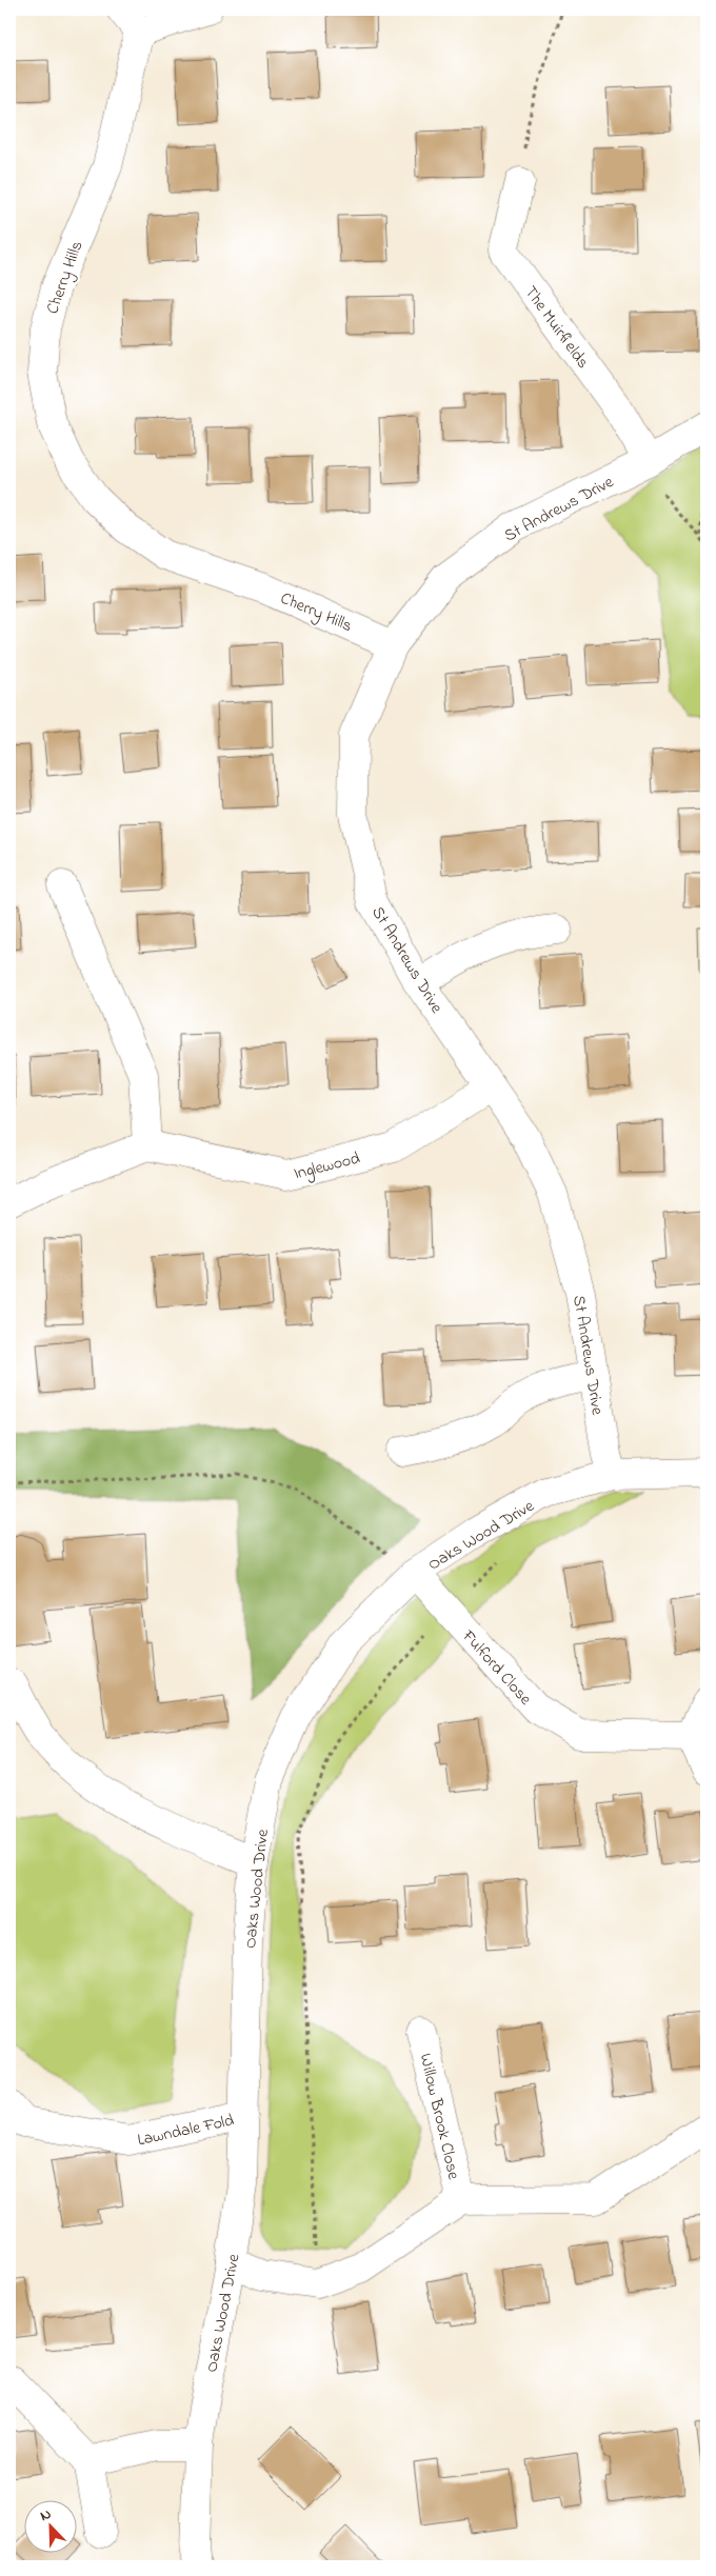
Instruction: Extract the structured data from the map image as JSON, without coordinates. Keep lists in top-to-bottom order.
{
  "streets": {
    "street": [
      "Cherry Hills",
      "The Muirfields",
      "St Andrews Drive",
      "Inglewood",
      "Oaks Wood Drive",
      "Fulford Close",
      "Willow Brook Close",
      "Lawndale Fold"
    ]
  },
  "crossings": [
    ["Cherry Hills", "St Andrews Drive"],
    ["The Muirfields", "St Andrews Drive"],
    ["St Andrews Drive", "Inglewood"],
    ["St Andrews Drive", "Oaks Wood Drive"],
    ["Oaks Wood Drive", "Fulford Close"],
    ["Oaks Wood Drive", "Willow Brook Close"],
    ["Oaks Wood Drive", "Lawndale Fold"]
  ],
  "north": "top left"
}
